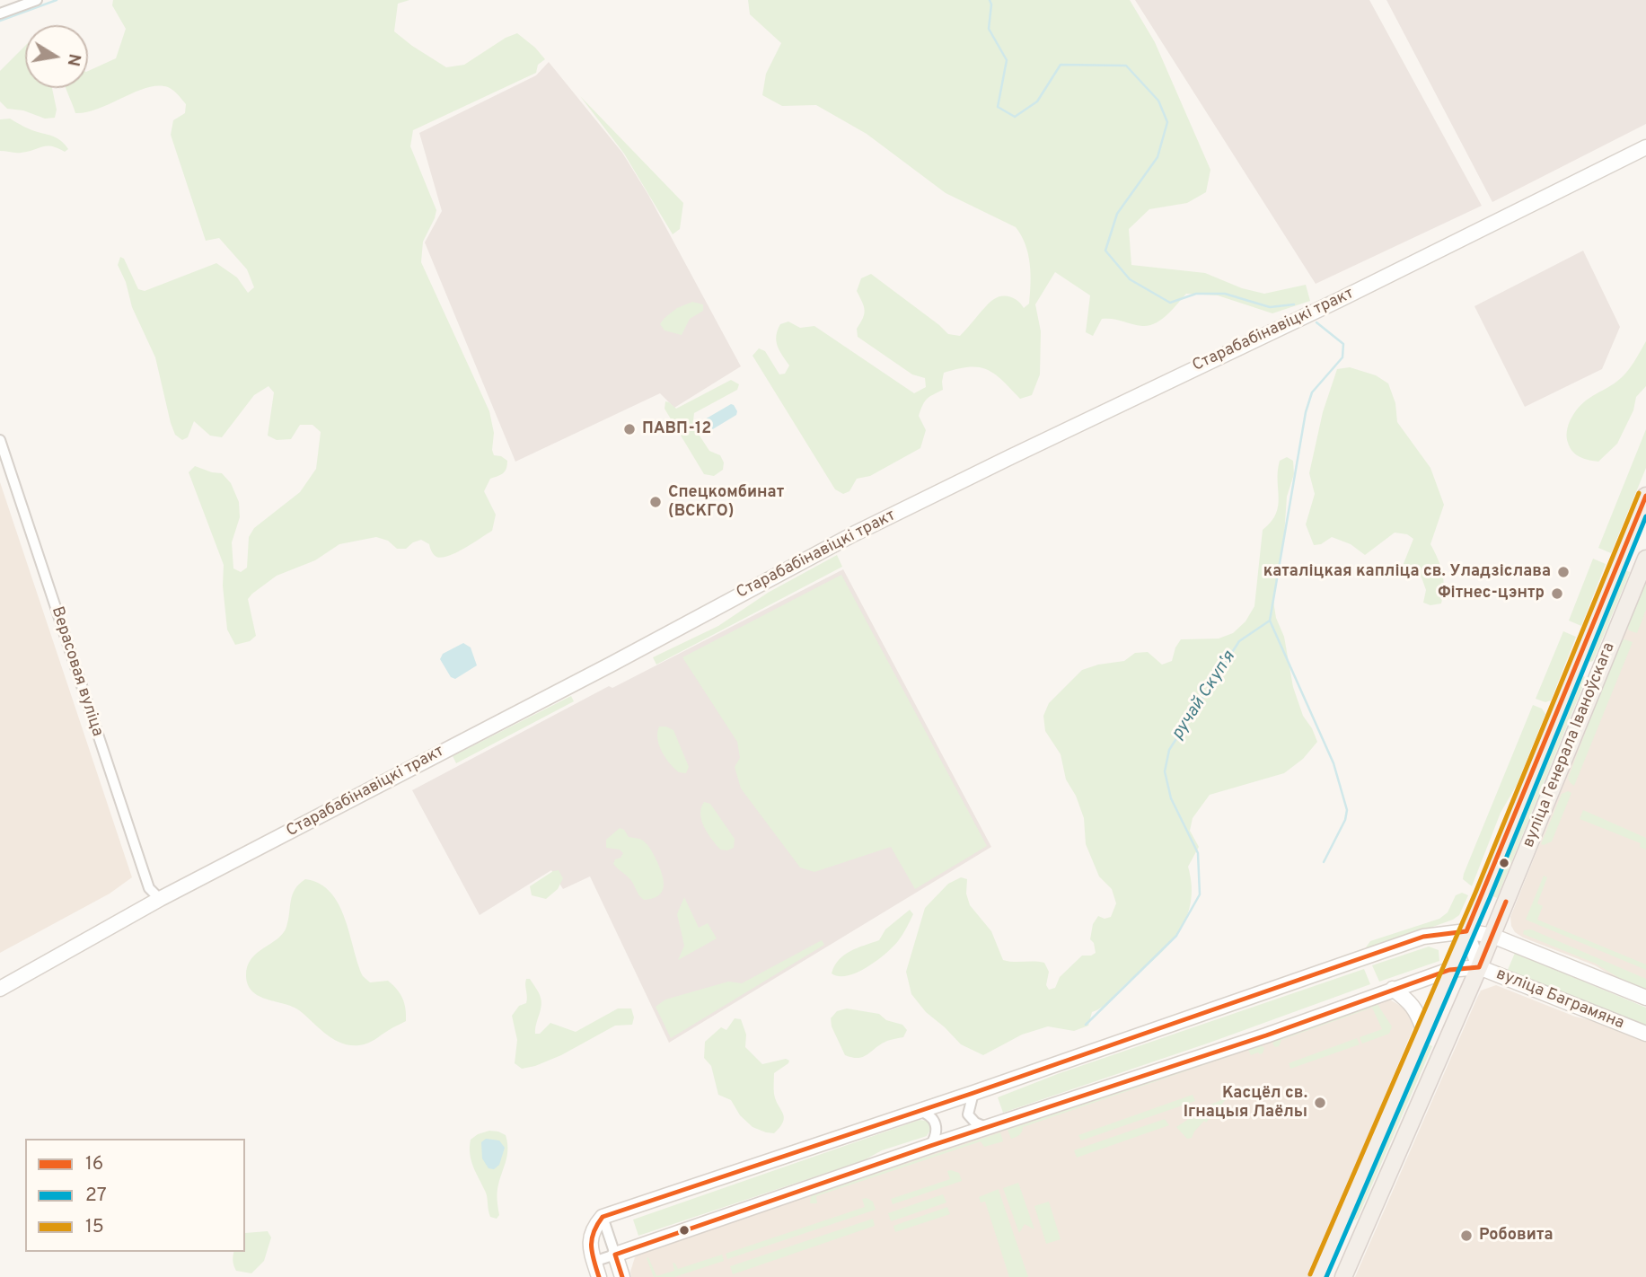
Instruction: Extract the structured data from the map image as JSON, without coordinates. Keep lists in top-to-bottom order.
{
  "streets": {
    "main road": ["вуліца Генерала Іваноўскага"],
    "street": ["Старабабінавіцкі тракт", "Верасовая вуліца", "вуліца Баграмяна"]
  },
  "crossings": [
    ["Старабабінавіцкі тракт", "Верасовая вуліца"],
    ["вуліца Генерала Іваноўскага", "вуліца Баграмяна"]
  ],
  "water": ["ручай Скупʼя"],
  "places": [
    "ПАВП-12",
    "Спецкомбинат (ВСКГО)",
    "каталіцкая капліца св. Уладзіслава",
    "Фітнес-цэнтр",
    "Касцёл св. Ігнацыя Лаёлы",
    "Робовита"
  ],
  "lines": ["transit line 15", "transit line 16", "transit line 27"],
  "legend": ["16", "27", "15"],
  "north": "right"
}
